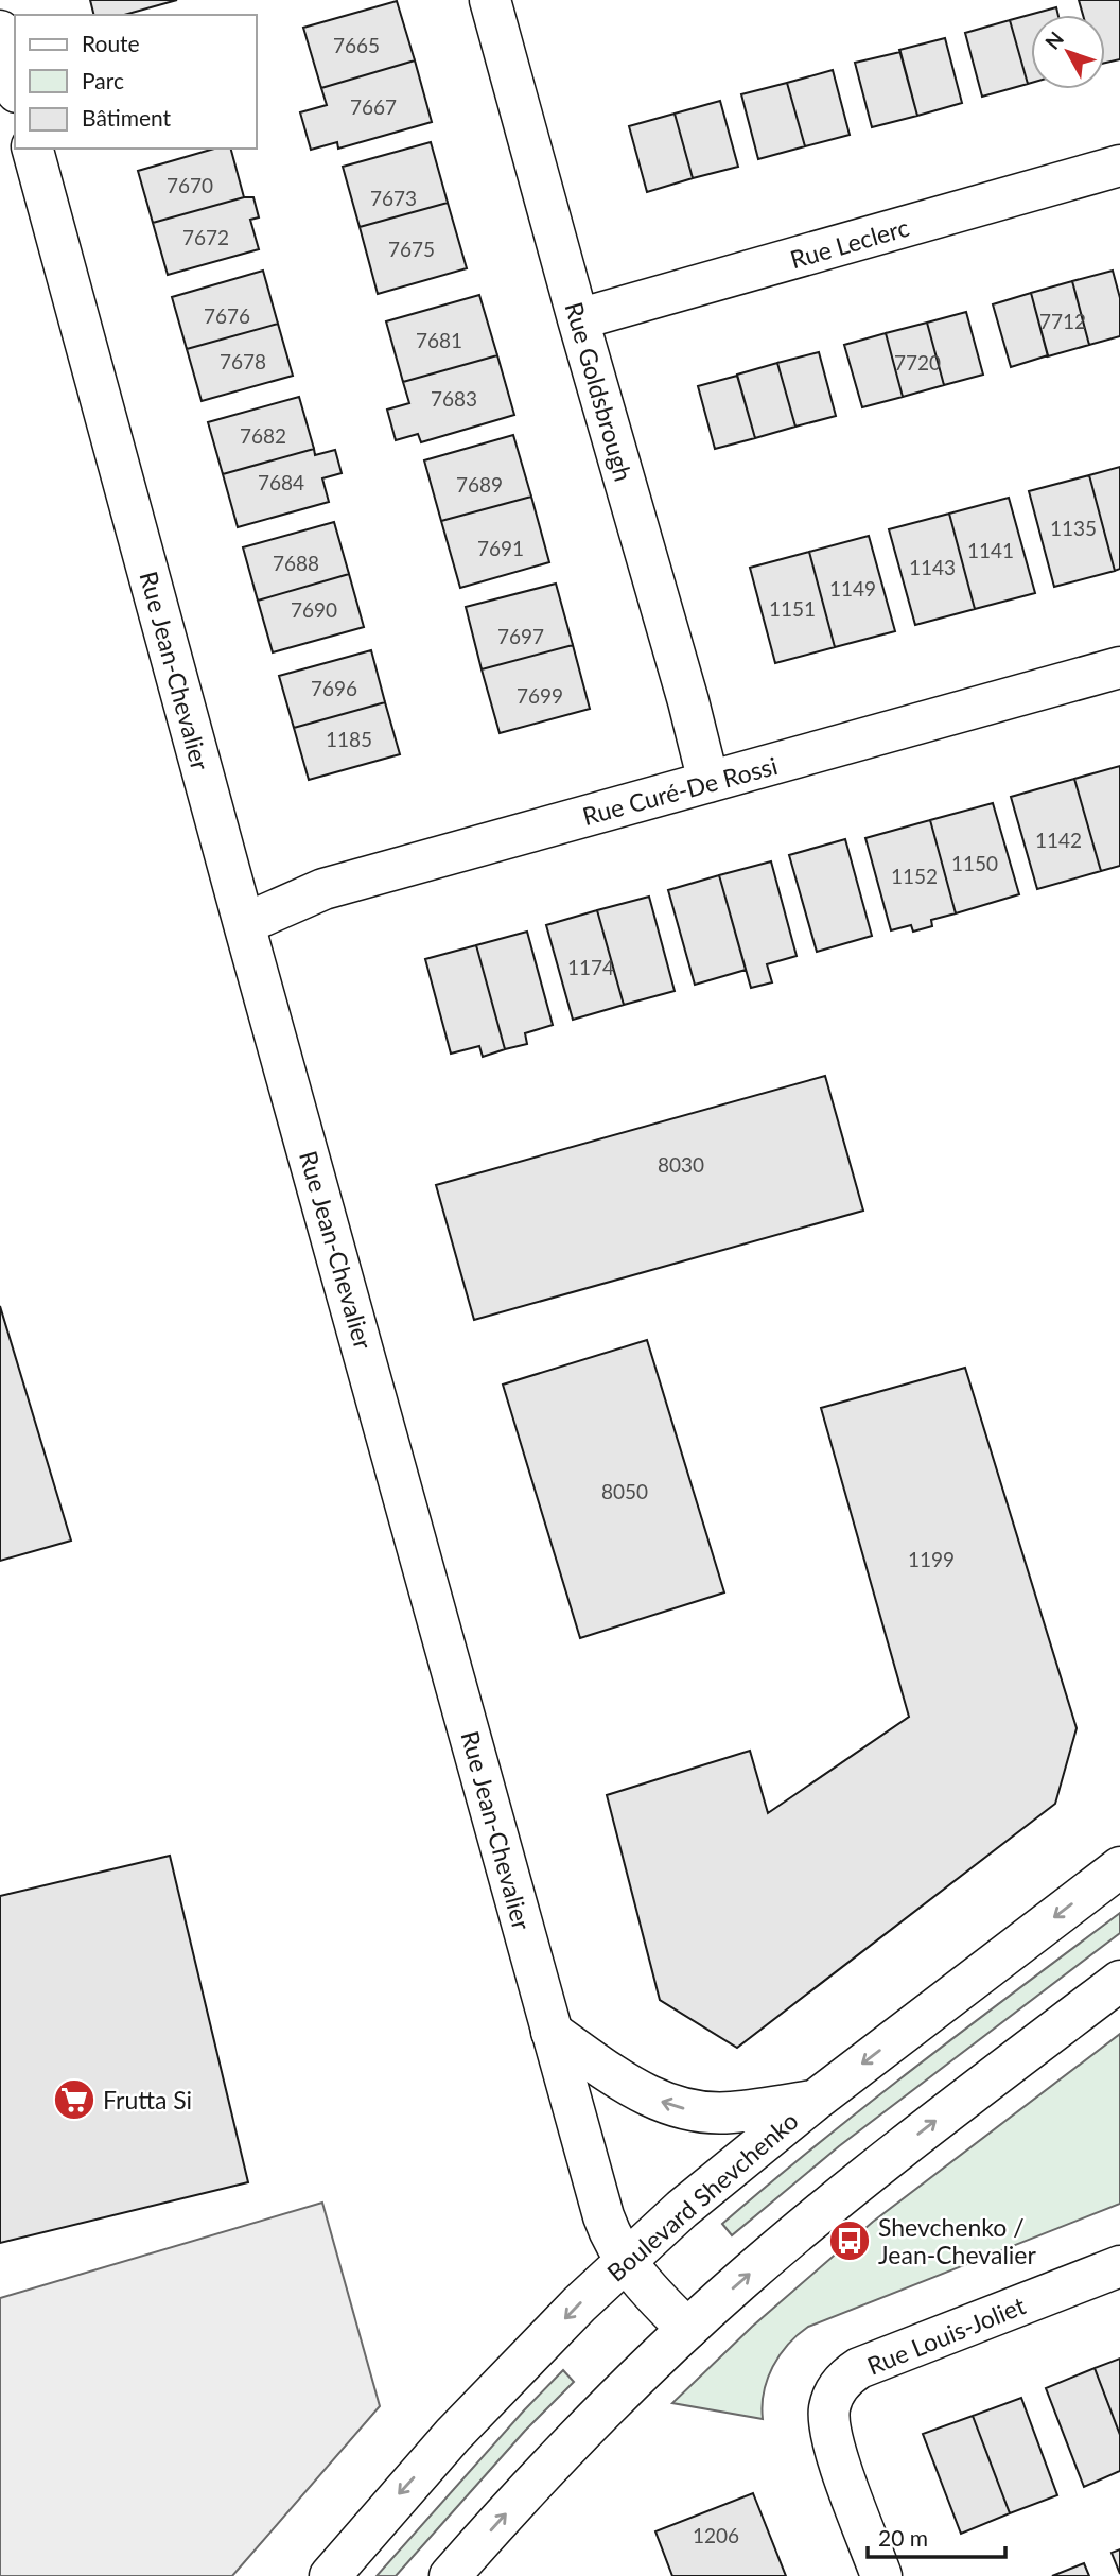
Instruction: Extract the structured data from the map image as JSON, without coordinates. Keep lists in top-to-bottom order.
{
  "streets": {
    "street": [
      "Rue Leclerc",
      "Rue Goldsbrough",
      "Rue Jean-Chevalier",
      "Rue Curé-De Rossi",
      "Boulevard Shevchenko",
      "Rue Louis-Joliet"
    ]
  },
  "crossings": [
    ["Rue Leclerc", "Rue Goldsbrough"],
    ["Rue Goldsbrough", "Rue Curé-De Rossi"],
    ["Rue Jean-Chevalier", "Rue Curé-De Rossi"],
    ["Rue Jean-Chevalier", "Boulevard Shevchenko"]
  ],
  "places": {
    "supermarket": ["Frutta Si"],
    "bus stop": ["Shevchenko / Jean-Chevalier"]
  },
  "house_numbers": [
    "7665",
    "7667",
    "7670",
    "7673",
    "7672",
    "7675",
    "7676",
    "7712",
    "7681",
    "7678",
    "7720",
    "7683",
    "7682",
    "7684",
    "7689",
    "1135",
    "7691",
    "1141",
    "7688",
    "1143",
    "1149",
    "1151",
    "7690",
    "7697",
    "7696",
    "7699",
    "1185",
    "1142",
    "1150",
    "1152",
    "1174",
    "8030",
    "8050",
    "1199",
    "1206"
  ],
  "legend": ["Route", "Parc", "Bâtiment"],
  "scale_bar": "20 m",
  "north": "top left"
}
